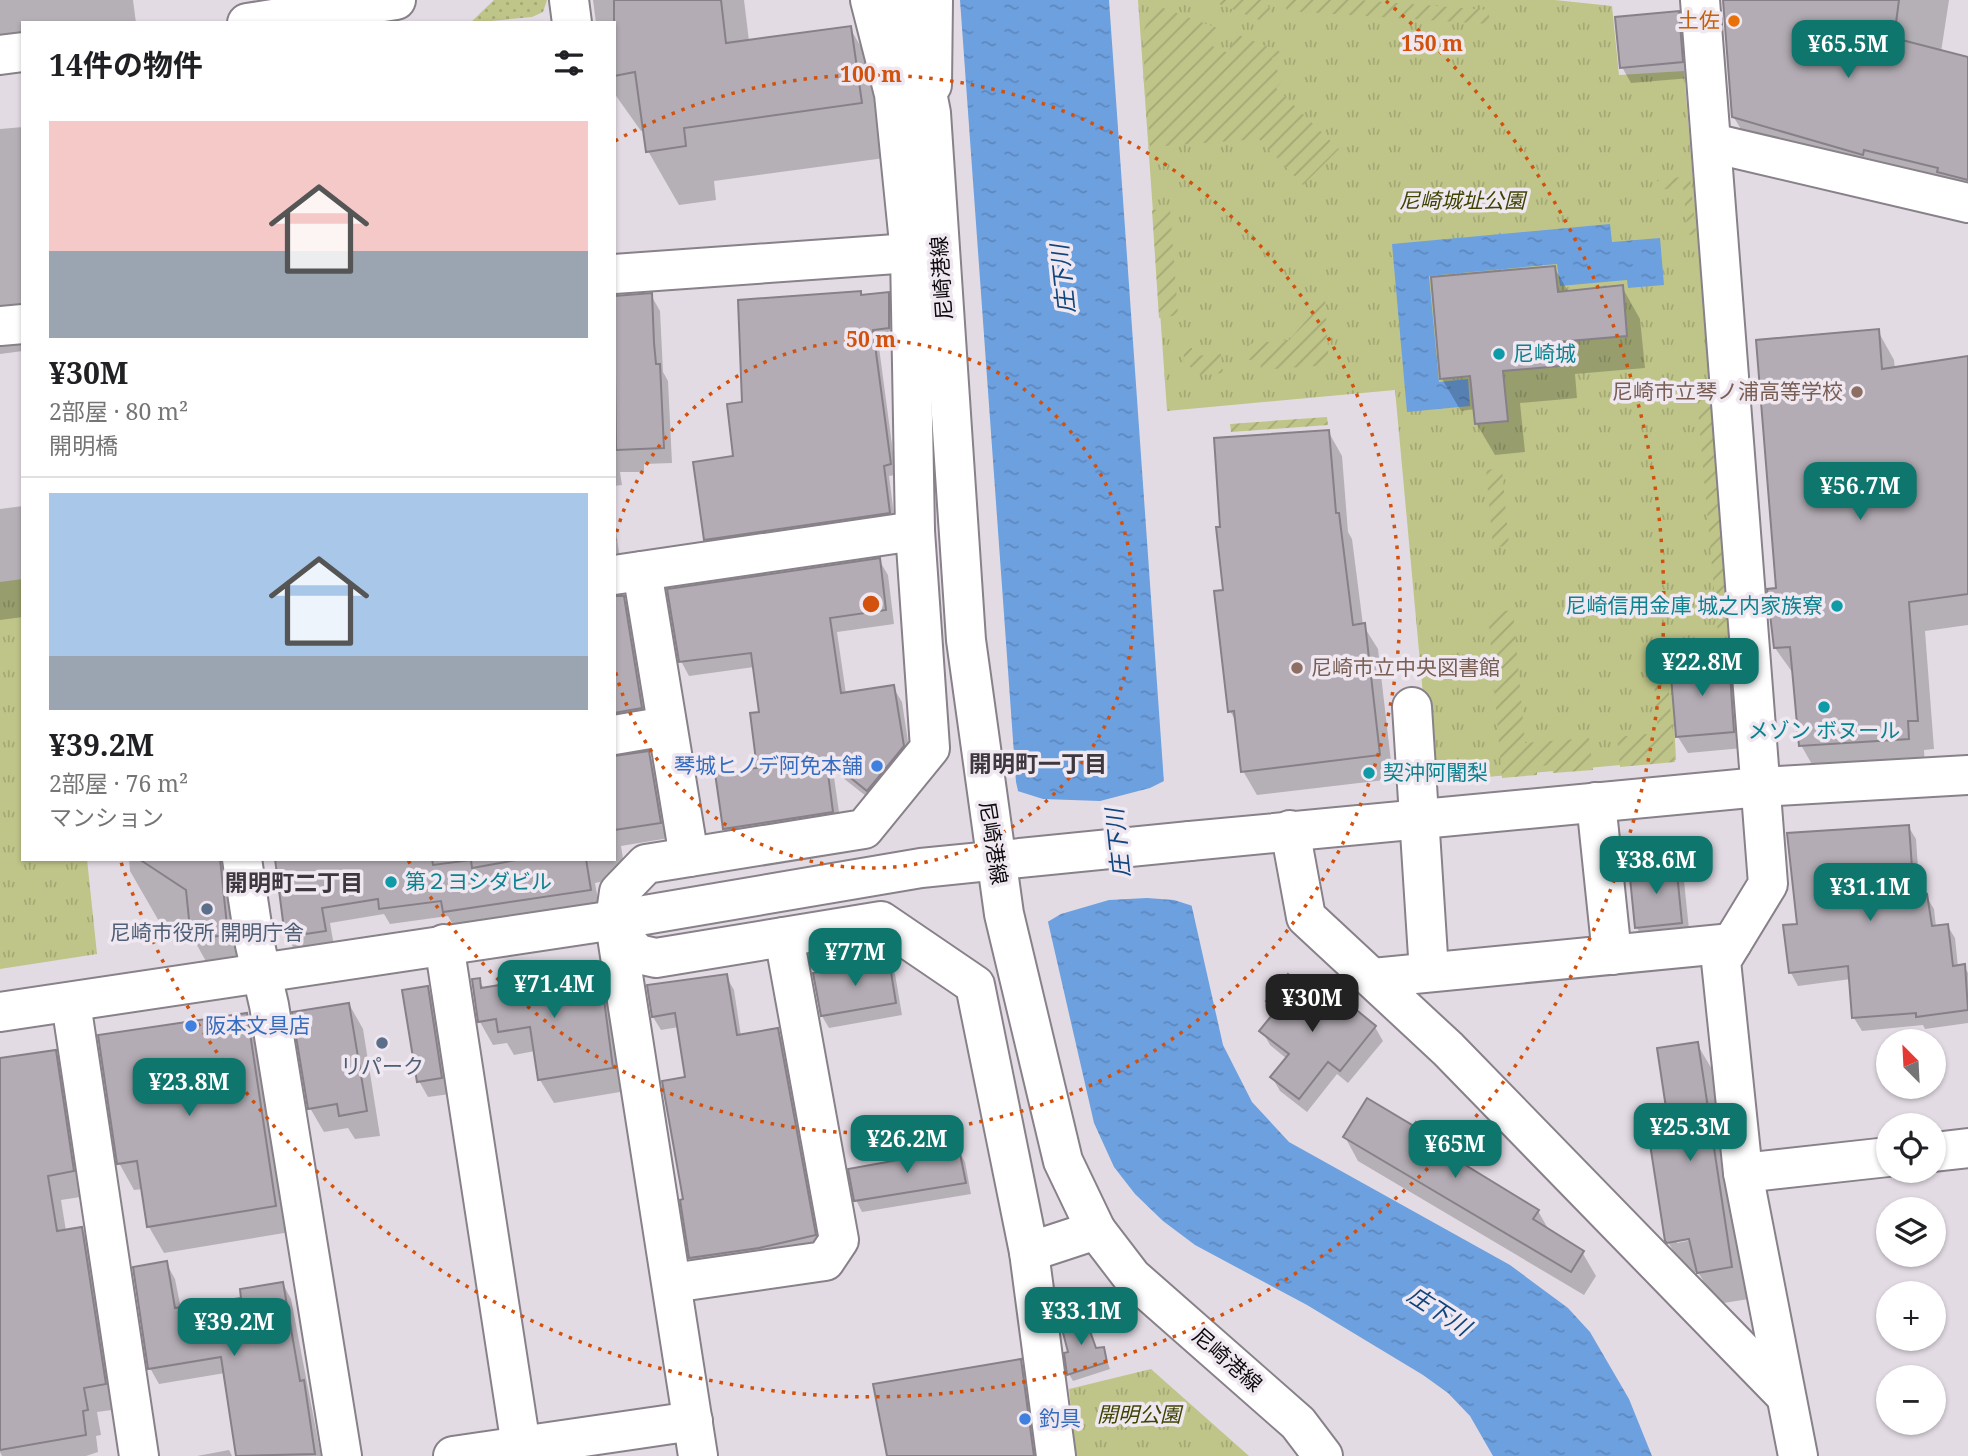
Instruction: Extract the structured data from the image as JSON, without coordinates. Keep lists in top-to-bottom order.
{
  "streets": {
    "street": ["尼崎港線"]
  },
  "districts": ["開明町一丁目", "開明町二丁目"],
  "water": ["庄下川"],
  "parks": ["尼崎城址公園", "開明公園"],
  "places": [
    "土佐",
    "尼崎城",
    "尼崎市立琴ノ浦高等学校",
    "尼崎信用金庫 城之内家族寮",
    "尼崎市立中央図書館",
    "メゾン ボヌール",
    "琴城ヒノデ阿免本舗",
    "契沖阿闍梨",
    "第２ヨシダビル",
    "尼崎市役所 開明庁舎",
    "阪本文具店",
    "リパーク",
    "釣具"
  ],
  "north": "top left",
  "page": {
    "price": [
      "¥65.5M",
      "¥56.7M",
      "¥22.8M",
      "¥38.6M",
      "¥31.1M",
      "¥77M",
      "¥71.4M",
      "¥30M",
      "¥23.8M",
      "¥25.3M",
      "¥26.2M",
      "¥65M",
      "¥33.1M",
      "¥39.2M"
    ],
    "heading": "14件の物件",
    "list": [
      {
        "name": "¥30M",
        "note": "2部屋 · 80 m² · 開明橋"
      },
      {
        "name": "¥39.2M",
        "note": "2部屋 · 76 m² · マンション"
      }
    ],
    "map_buttons": ["+", "−"]
  },
  "rings": ["150 m", "100 m", "50 m"]
}
